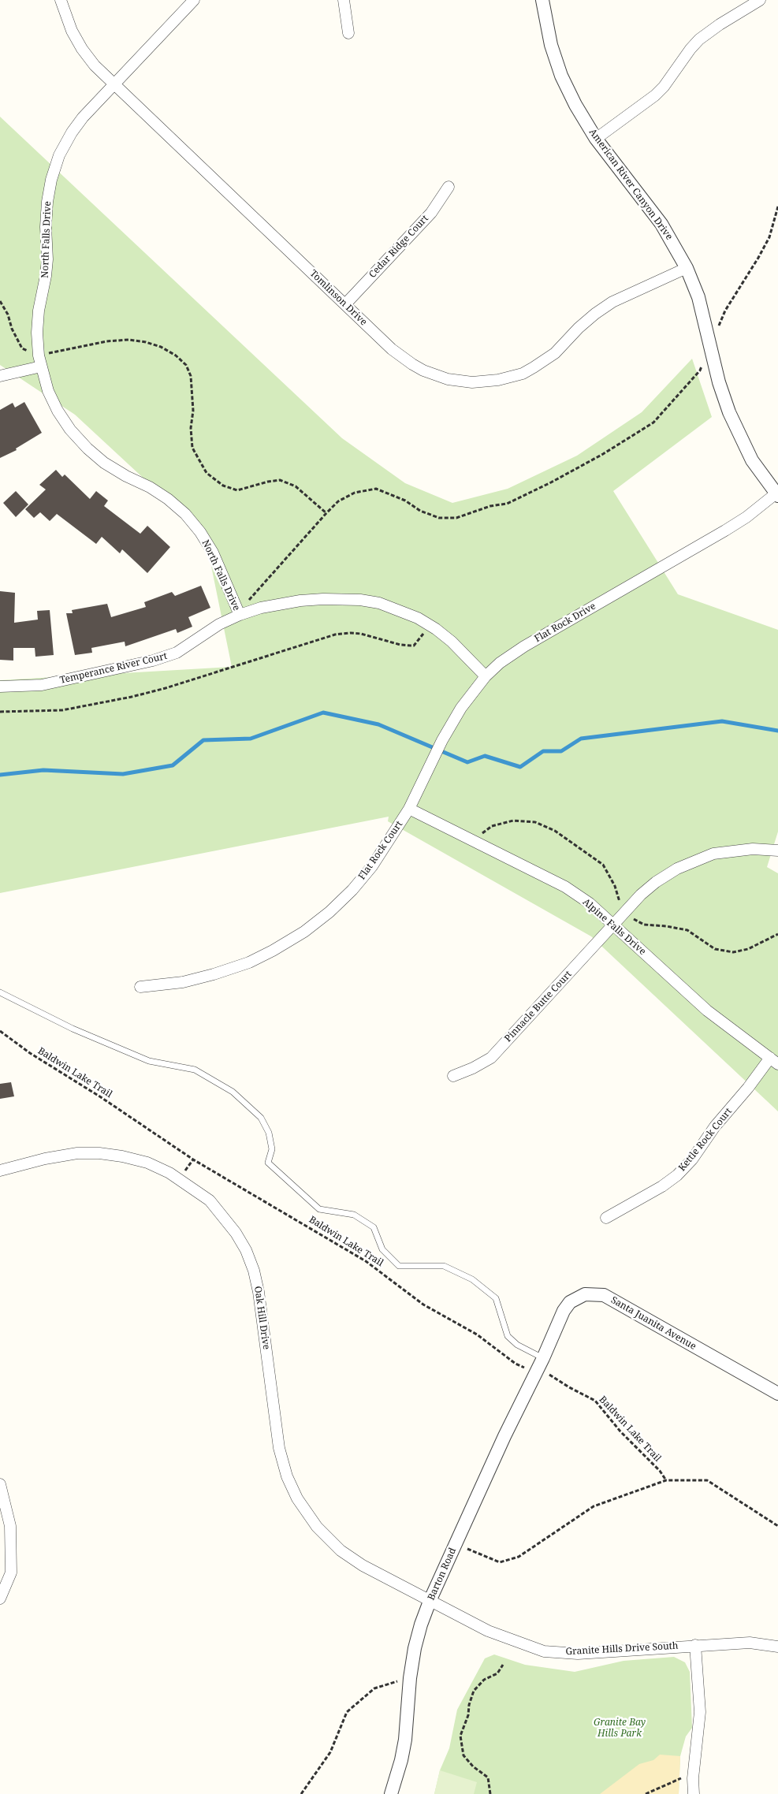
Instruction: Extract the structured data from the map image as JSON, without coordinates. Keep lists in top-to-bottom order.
{
  "streets": {
    "street": [
      "American River Canyon Drive",
      "North Falls Drive",
      "Cedar Ridge Court",
      "Tomlinson Drive",
      "Flat Rock Drive",
      "Temperance River Court",
      "Flat Rock Court",
      "Alpine Falls Drive",
      "Pinnacle Butte Court",
      "Kettle Rock Court",
      "Oak Hill Drive",
      "Santa Juanita Avenue",
      "Barton Road",
      "Granite Hills Drive South"
    ],
    "path": ["Baldwin Lake Trail"]
  },
  "crossings": [
    ["American River Canyon Drive", "Tomlinson Drive"],
    ["American River Canyon Drive", "Flat Rock Drive"],
    ["North Falls Drive", "Tomlinson Drive"],
    ["North Falls Drive", "Temperance River Court"],
    ["Cedar Ridge Court", "Tomlinson Drive"],
    ["Flat Rock Drive", "Temperance River Court"],
    ["Flat Rock Drive", "Flat Rock Court"],
    ["Flat Rock Drive", "Alpine Falls Drive"],
    ["Flat Rock Court", "Alpine Falls Drive"],
    ["Alpine Falls Drive", "Pinnacle Butte Court"],
    ["Alpine Falls Drive", "Kettle Rock Court"],
    ["Baldwin Lake Trail", "Santa Juanita Avenue"],
    ["Baldwin Lake Trail", "Barton Road"],
    ["Oak Hill Drive", "Barton Road"],
    ["Oak Hill Drive", "Granite Hills Drive South"],
    ["Santa Juanita Avenue", "Barton Road"],
    ["Barton Road", "Granite Hills Drive South"]
  ],
  "parks": ["Granite Bay Hills Park"]
}
